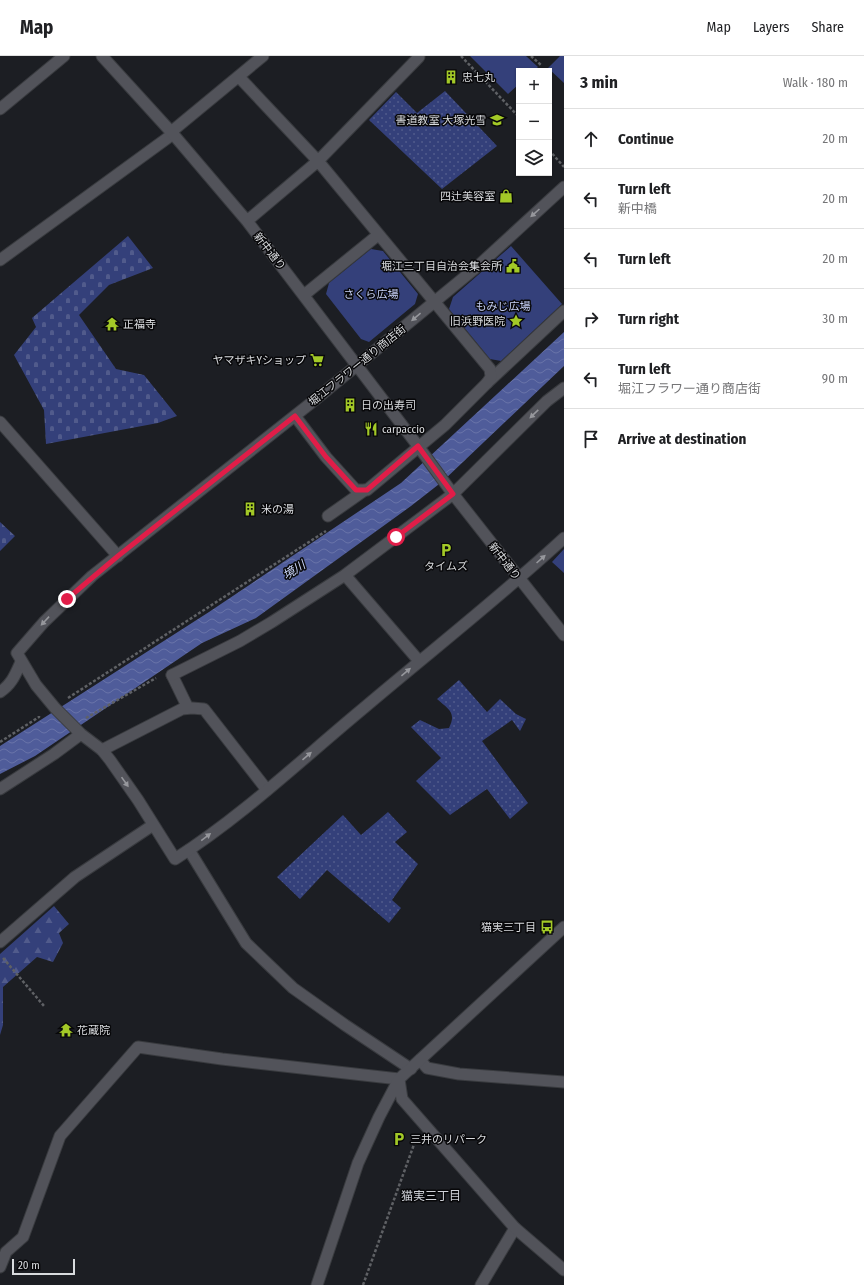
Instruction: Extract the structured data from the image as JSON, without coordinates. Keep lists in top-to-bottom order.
{
  "streets": {
    "street": ["新中通り", "堀江フラワー通り商店街"]
  },
  "crossings": [
    ["新中通り", "堀江フラワー通り商店街"]
  ],
  "districts": ["猫実三丁目"],
  "water": ["境川"],
  "parks": ["さくら広場", "もみじ広場"],
  "places": {
    "building": ["忠七丸", "日の出寿司", "米の湯"],
    "school or university": ["書道教室 大塚光雪"],
    "shop": ["四辻美容室"],
    "public building": ["堀江三丁目自治会集会所"],
    "place": ["旧浜野医院"],
    "temple": ["正福寺", "花蔵院"],
    "supermarket": ["ヤマザキYショップ"],
    "restaurant": ["carpaccio"],
    "parking": ["タイムズ", "三井のリパーク"],
    "bus stop": ["猫実三丁目"]
  },
  "scale_bar": "20 m",
  "page": {
    "header": "Map",
    "nav": ["Map", "Layers", "Share"],
    "heading": ["3 min", "Walk · 180 m"],
    "map_buttons": ["+", "−"],
    "list": [
      ["Continue", "20 m"],
      ["Turn left", "新中橋", "20 m"],
      ["Turn left", "20 m"],
      ["Turn right", "30 m"],
      ["Turn left", "堀江フラワー通り商店街", "90 m"],
      "Arrive at destination"
    ],
    "scale": "20 m"
  }
}
